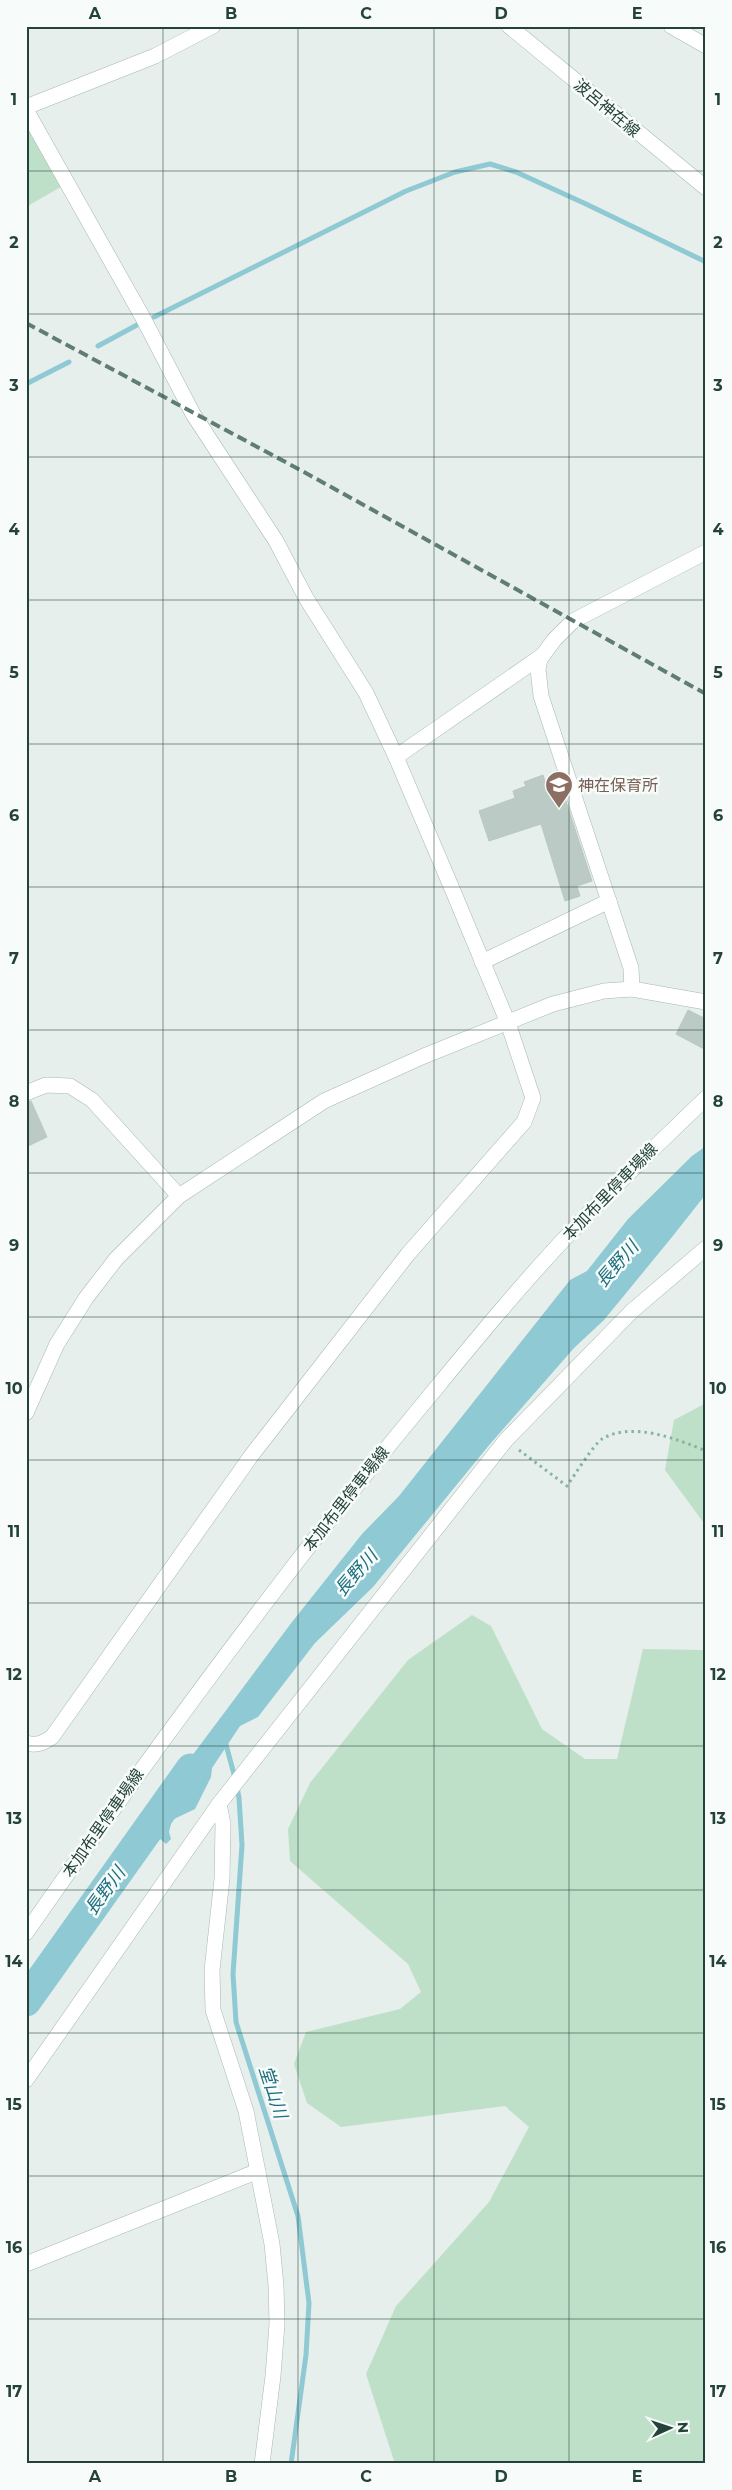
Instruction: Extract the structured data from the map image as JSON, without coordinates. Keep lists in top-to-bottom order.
{
  "streets": {
    "street": ["波呂神在線", "本加布里停車場線"]
  },
  "water": ["長野川", "堂山川"],
  "places": {
    "school or university": ["神在保育所"]
  },
  "north": "right",
  "grid": {
    "columns": [
      "A",
      "B",
      "C",
      "D",
      "E"
    ],
    "rows": [
      "1",
      "2",
      "3",
      "4",
      "5",
      "6",
      "7",
      "8",
      "9",
      "10",
      "11",
      "12",
      "13",
      "14",
      "15",
      "16",
      "17"
    ]
  }
}
